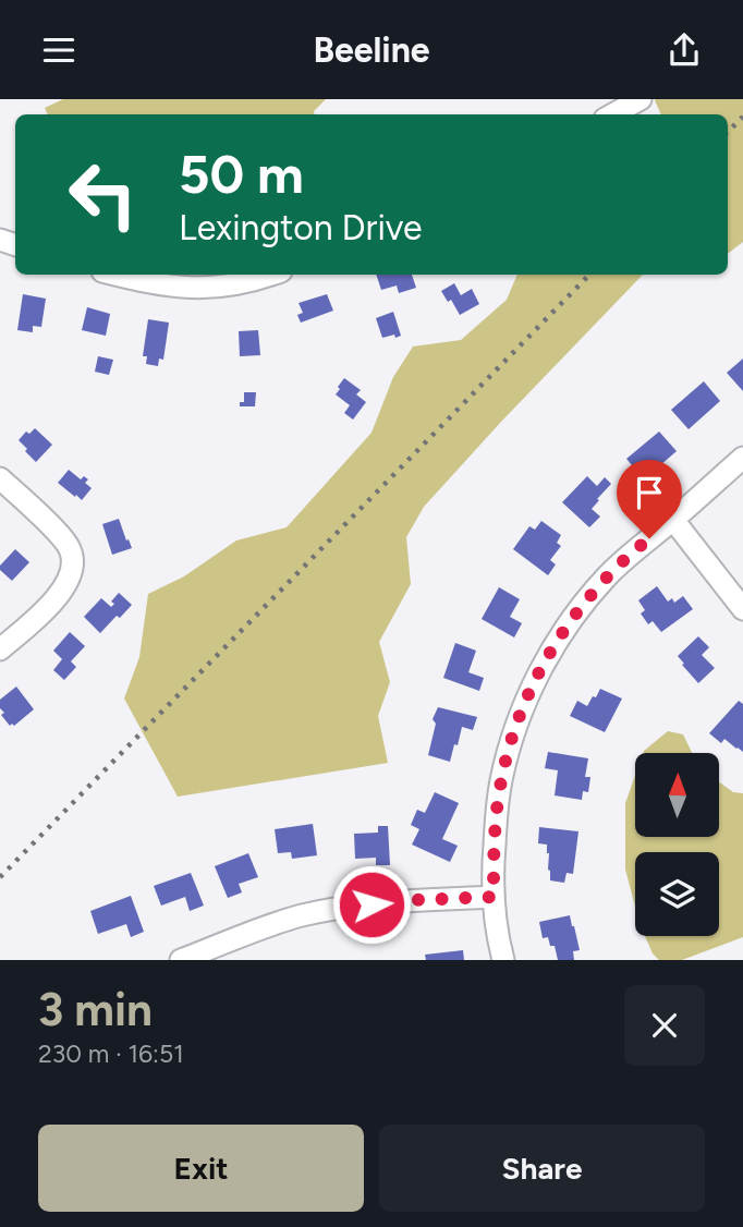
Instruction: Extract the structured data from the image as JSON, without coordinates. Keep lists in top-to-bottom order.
{
  "north": "top",
  "page": {
    "header": "Beeline",
    "turn": ["50 m", "Lexington Drive"],
    "heading": ["3 min", "230 m · 16:51"],
    "buttons": ["Exit", "Share"]
  }
}
